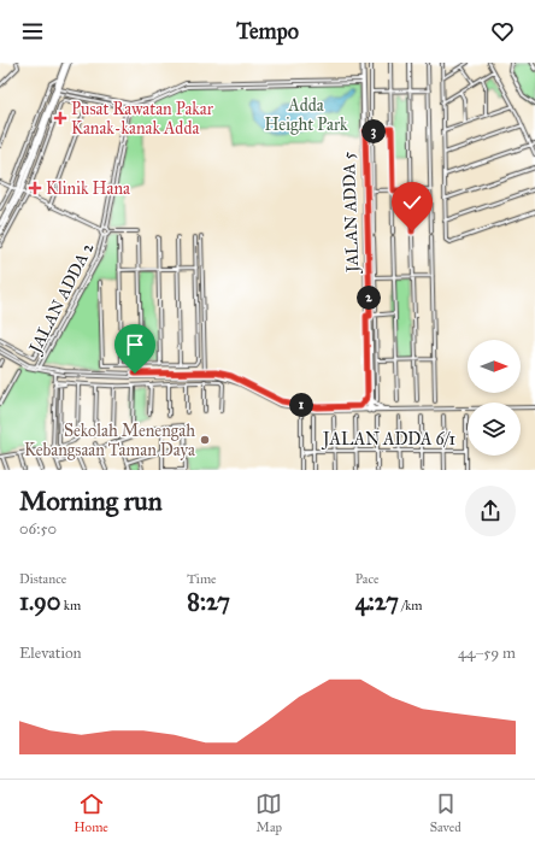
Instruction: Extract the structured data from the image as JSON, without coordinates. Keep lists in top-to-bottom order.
{
  "streets": {
    "main road": ["JALAN ADDA 5"],
    "street": ["JALAN ADDA 2", "JALAN ADDA 6/1"]
  },
  "parks": ["Adda Height Park"],
  "places": {
    "health": ["Pusat Rawatan Pakar Kanak-kanak Adda", "Klinik Hana"],
    "other": ["Sekolah Menengah Kebangsaan Taman Daya"]
  },
  "north": "right",
  "page": {
    "header": "Tempo",
    "pins": ["3", "2", "1"],
    "heading": ["Morning run", "06:50"],
    "stats": [
      ["Distance", "1.90 km"],
      ["Time", "8:27"],
      ["Pace", "4:27 /km"]
    ],
    "chart": ["Elevation", "44–59 m"],
    "tabs": ["Home", "Map", "Saved"]
  }
}
